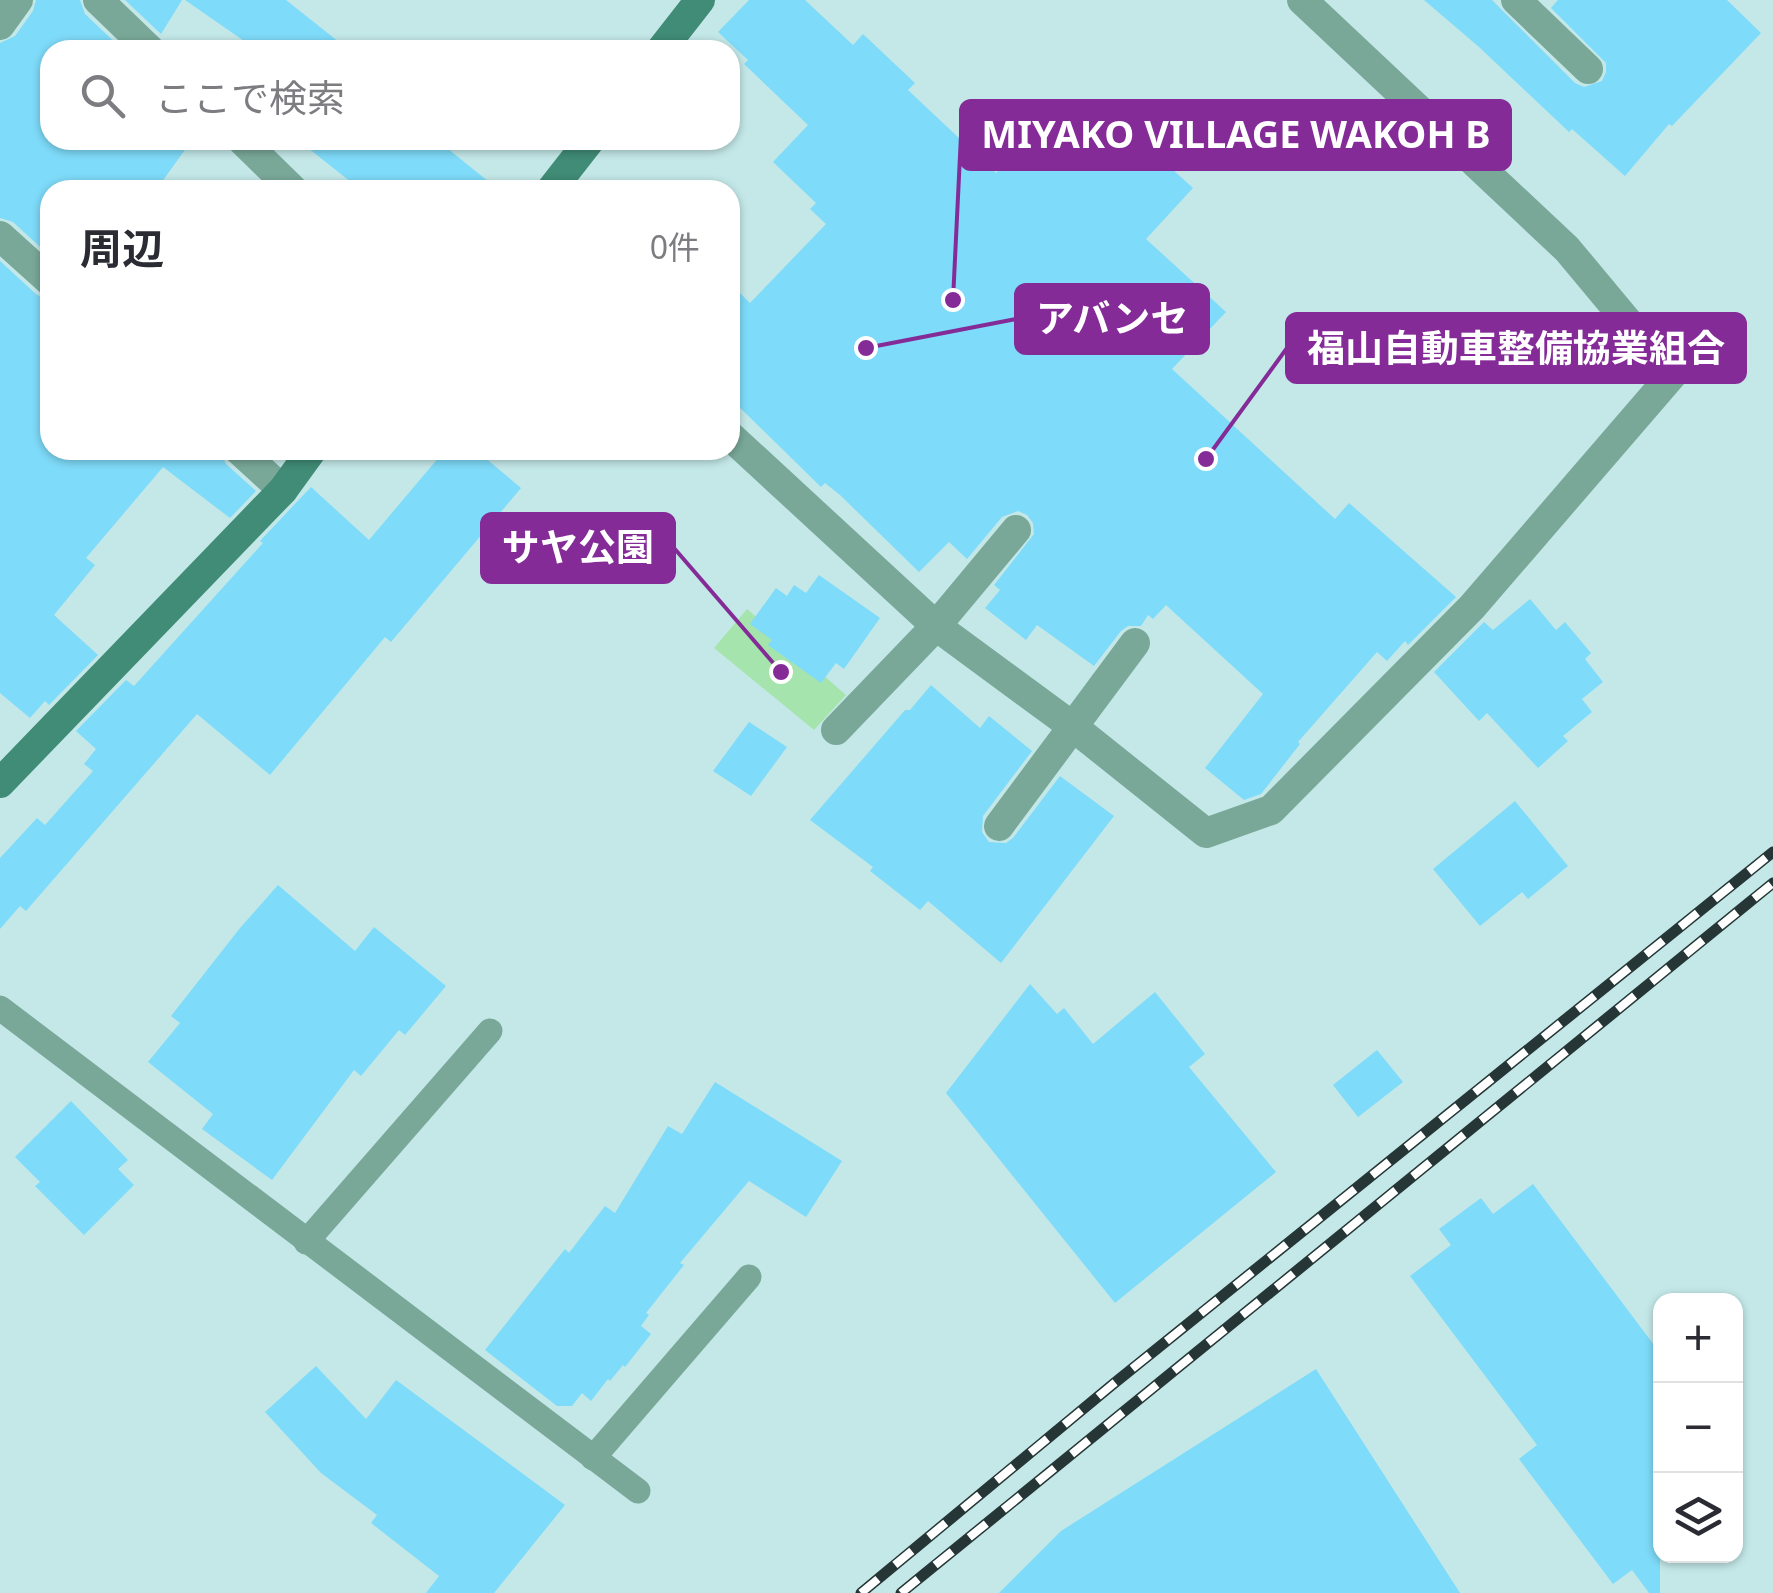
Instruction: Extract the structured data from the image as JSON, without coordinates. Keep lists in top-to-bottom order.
{
  "places": [
    "MIYAKO VILLAGE WAKOH B",
    "アバンセ",
    "福山自動車整備協業組合",
    "サヤ公園"
  ],
  "page": {
    "search": "ここで検索",
    "heading": ["周辺", "0件"],
    "map_buttons": ["+", "−"]
  }
}
